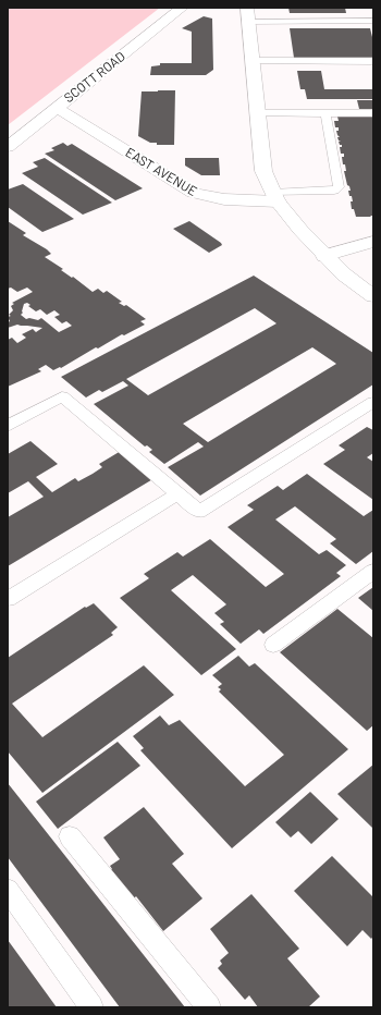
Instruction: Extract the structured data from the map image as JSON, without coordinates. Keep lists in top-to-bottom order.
{
  "streets": {
    "street": ["SCOTT ROAD", "EAST AVENUE"]
  },
  "crossings": [
    ["SCOTT ROAD", "EAST AVENUE"]
  ]
}
